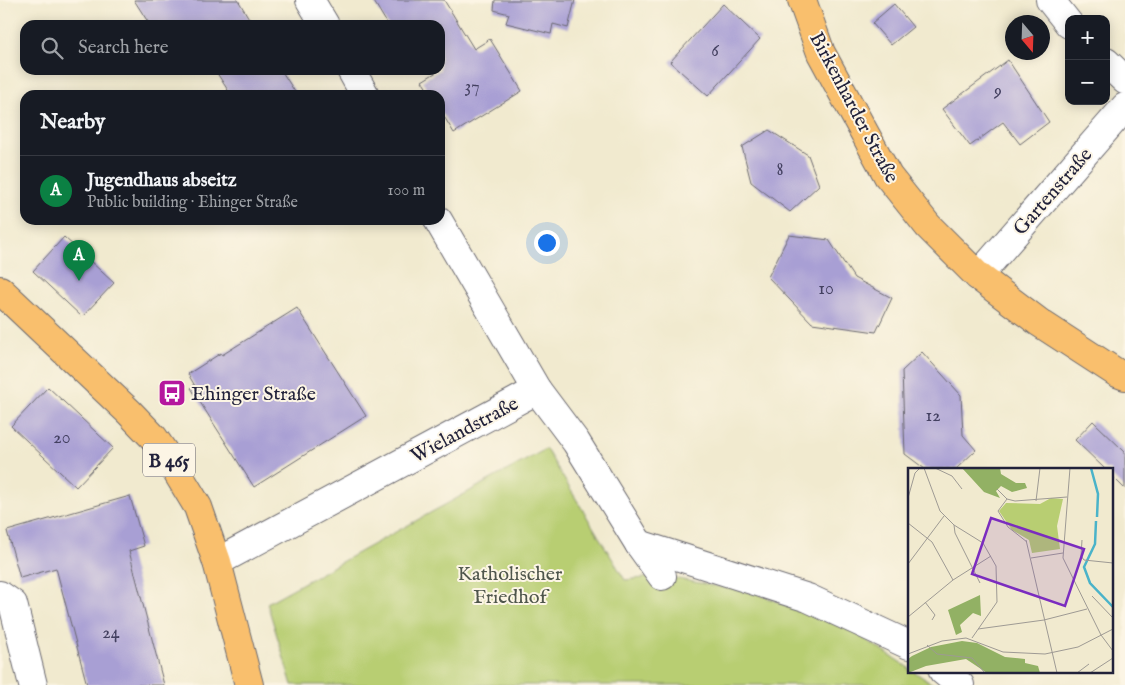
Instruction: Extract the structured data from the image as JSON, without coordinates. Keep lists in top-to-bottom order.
{
  "streets": {
    "main road": ["Birkenharder Straße", "B 465"],
    "street": ["Gartenstraße", "Wielandstraße"]
  },
  "crossings": [
    ["Birkenharder Straße", "Gartenstraße"],
    ["Wielandstraße", "B 465"]
  ],
  "parks": ["Katholischer Friedhof"],
  "places": {
    "bus stop": ["Ehinger Straße"]
  },
  "house_numbers": [
    "6",
    "37",
    "9",
    "8",
    "10",
    "12",
    "20",
    "24"
  ],
  "north": "bottom",
  "page": {
    "map_buttons": ["+", "−"],
    "search": "Search here",
    "heading": "Nearby",
    "list": [
      {
        "mark": "A",
        "name": "Jugendhaus abseitz",
        "note": "Public building · Ehinger Straße",
        "value": "100 m"
      }
    ],
    "pins": "A"
  }
}
